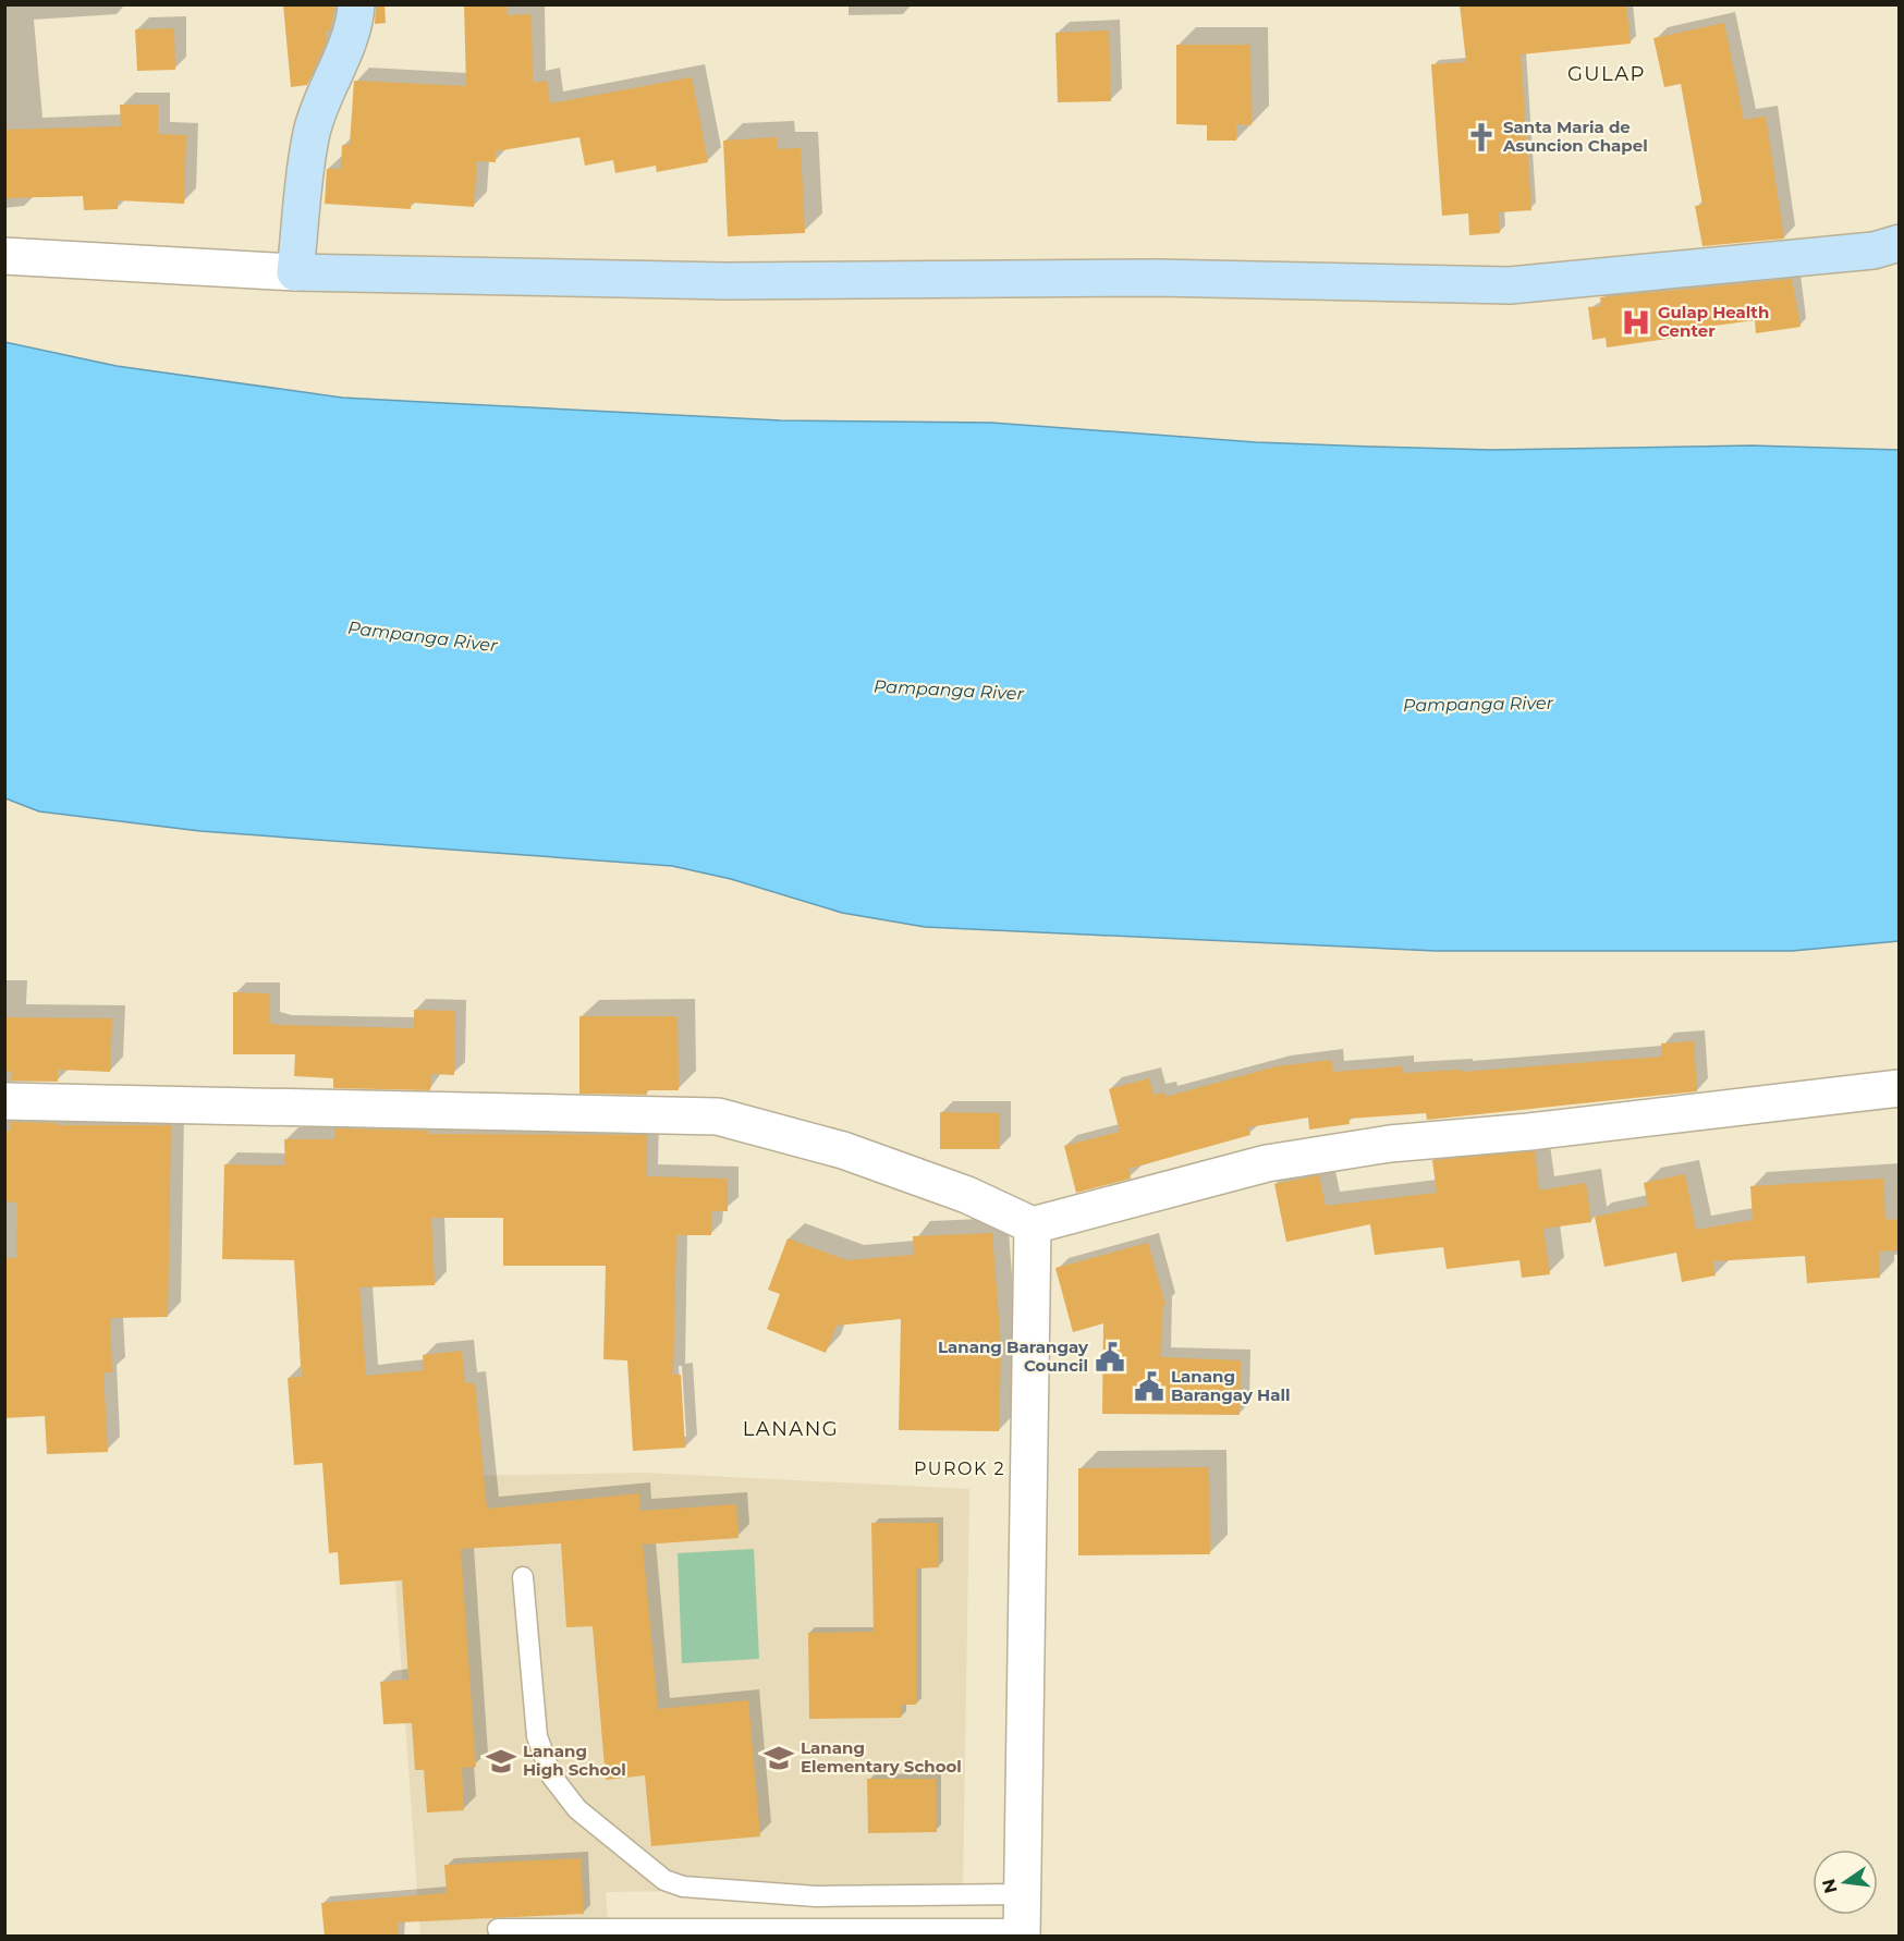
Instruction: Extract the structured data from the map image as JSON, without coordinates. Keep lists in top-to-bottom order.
{
  "districts": ["GULAP", "LANANG", "PUROK 2"],
  "water": ["Pampanga River"],
  "places": {
    "church": ["Santa Maria de Asuncion Chapel"],
    "hospital": ["Gulap Health Center"],
    "public building": ["Lanang Barangay Council", "Lanang Barangay Hall"],
    "school or university": ["Lanang Elementary School", "Lanang High School"]
  },
  "north": "left"
}
